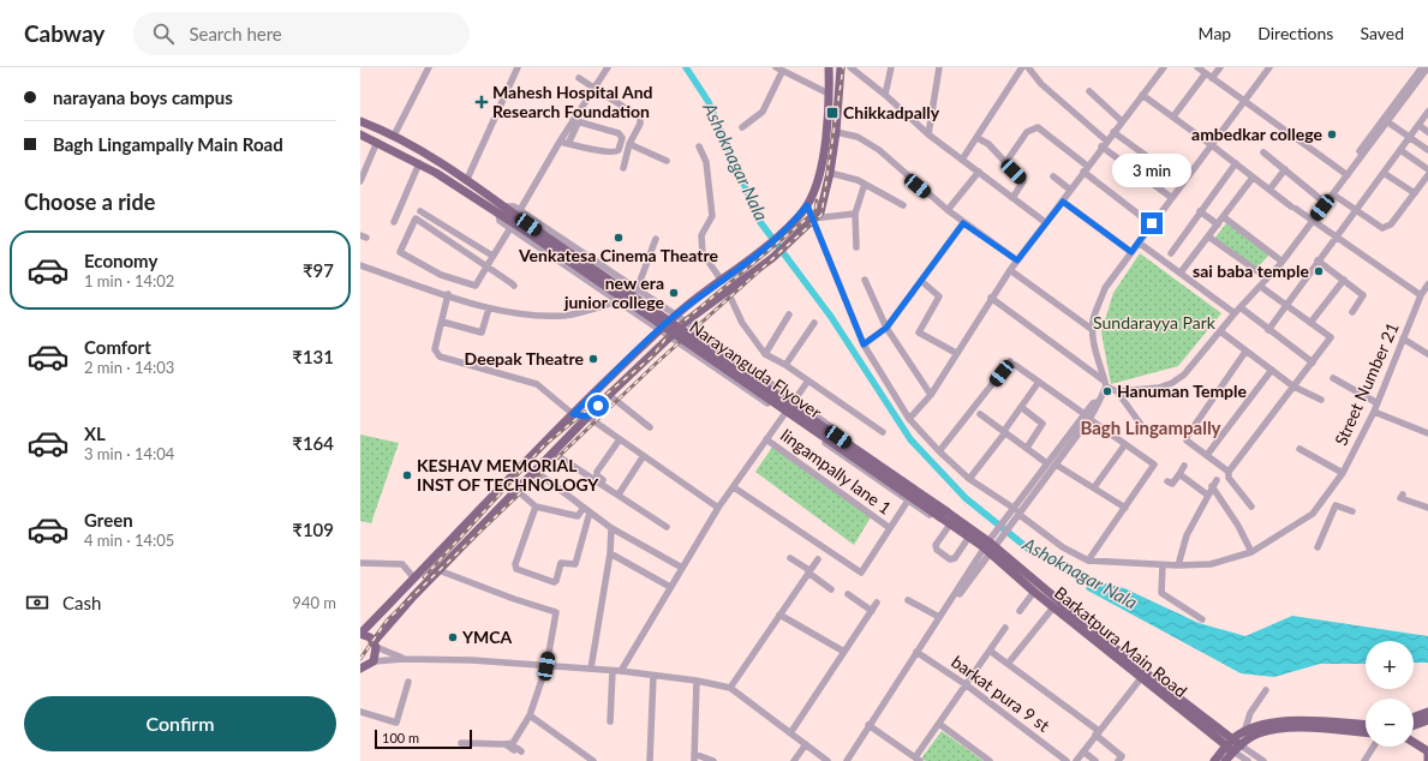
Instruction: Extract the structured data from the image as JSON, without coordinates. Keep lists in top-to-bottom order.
{
  "streets": {
    "main road": ["Narayanguda Flyover", "Barkatpura Main Road"],
    "street": ["Street Number 21", "lingampally lane 1", "barkat pura 9 st"]
  },
  "districts": ["Bagh Lingampally"],
  "water": ["Ashoknagar Nala"],
  "parks": ["Sundarayya Park"],
  "places": {
    "health": ["Mahesh Hospital And Research Foundation"],
    "transit": ["Chikkadpally"],
    "other": [
      "ambedkar college",
      "Venkatesa Cinema Theatre",
      "sai baba temple",
      "new era junior college",
      "Deepak Theatre",
      "Hanuman Temple",
      "KESHAV MEMORIAL INST OF TECHNOLOGY",
      "YMCA"
    ]
  },
  "scale_bar": "100 m",
  "page": {
    "header": "Cabway",
    "search": "Search here",
    "nav": ["Map", "Directions", "Saved"],
    "banner": ["narayana boys campus", "Bagh Lingampally Main Road"],
    "bubble": "3 min",
    "heading": "Choose a ride",
    "list": [
      {
        "name": "Economy",
        "note": "1 min · 14:02",
        "value": "₹97"
      },
      {
        "name": "Comfort",
        "note": "2 min · 14:03",
        "value": "₹131"
      },
      {
        "name": "XL",
        "note": "3 min · 14:04",
        "value": "₹164"
      },
      {
        "name": "Green",
        "note": "4 min · 14:05",
        "value": "₹109"
      }
    ],
    "pay": ["Cash", "940 m"],
    "map_buttons": ["+", "−"],
    "buttons": "Confirm",
    "scale": "100 m"
  }
}
